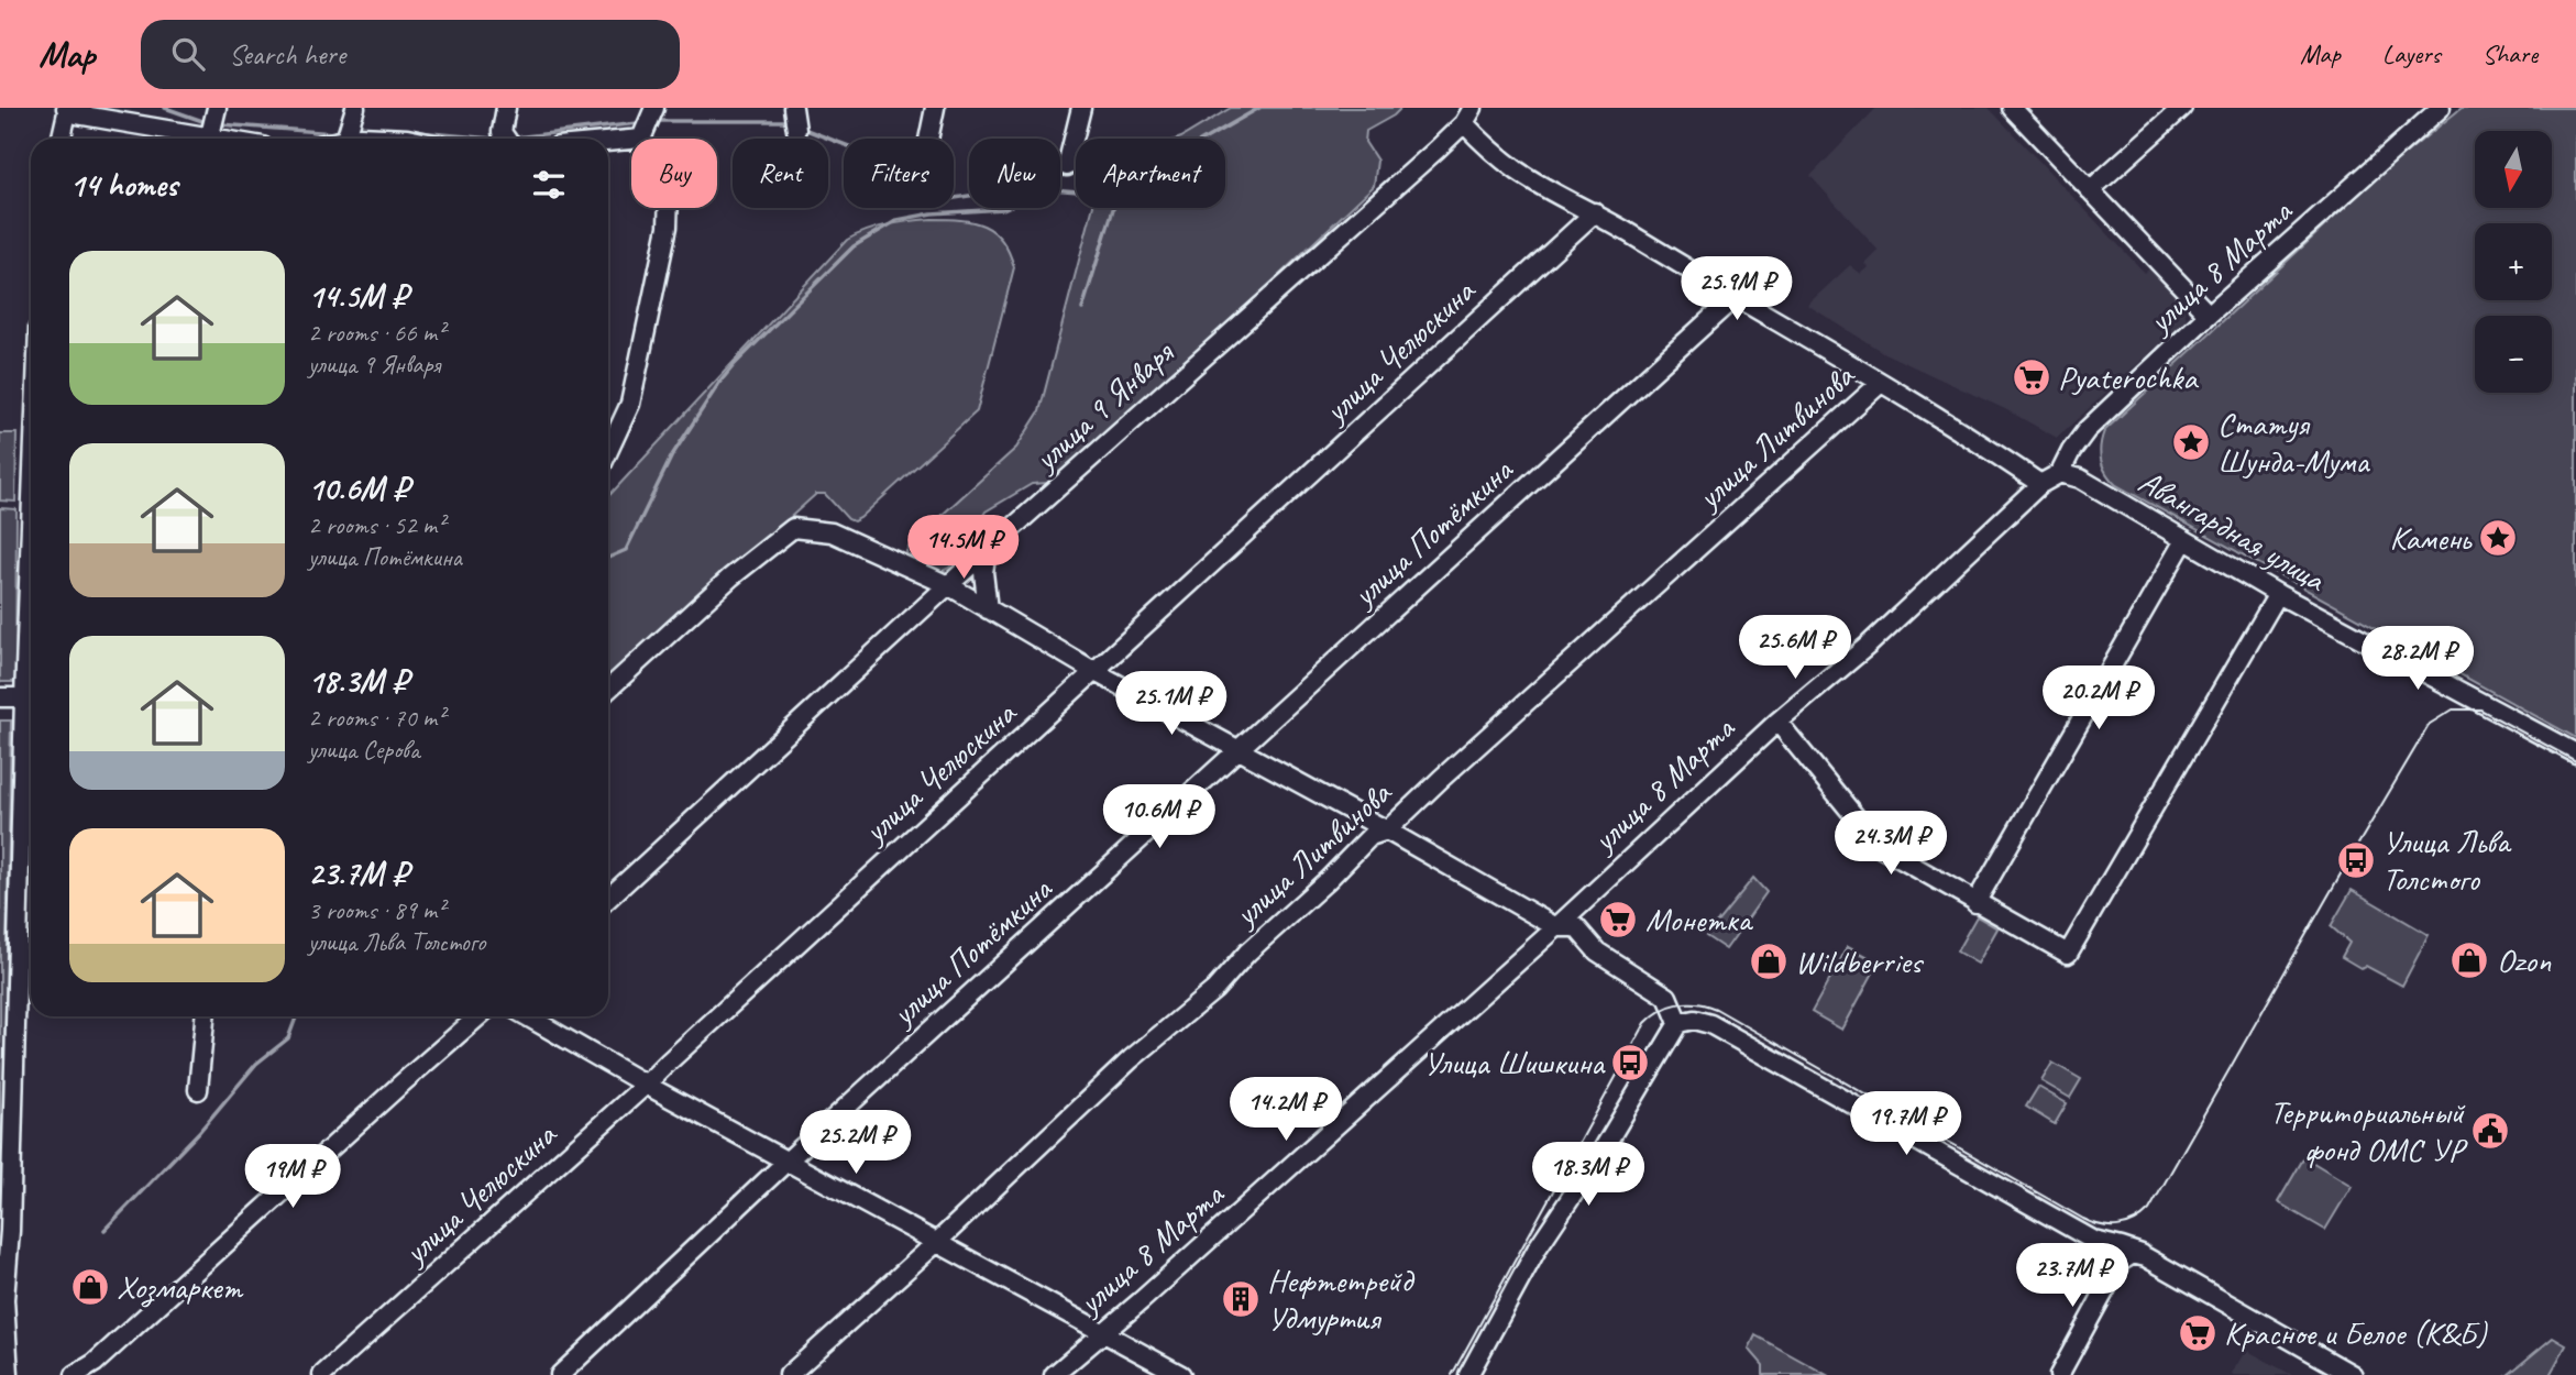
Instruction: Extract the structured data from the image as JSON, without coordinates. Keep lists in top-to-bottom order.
{
  "streets": {
    "street": [
      "улица 8 Марта",
      "улица Челюскина",
      "улица 9 Января",
      "улица Литвинова",
      "Авангардная улица",
      "улица Потёмкина"
    ]
  },
  "crossings": [
    ["улица 8 Марта", "Авангардная улица"]
  ],
  "places": {
    "supermarket": ["Pyaterochka", "Монетка", "Красное и Белое (К&Б)"],
    "place": ["Статуя Шунда-Мума", "Камень"],
    "bus stop": ["Улица Льва Толстого", "Улица Шишкина"],
    "shop": ["Ozon", "Wildberries", "Хозмаркет"],
    "public building": ["Территориальный фонд ОМС УР"],
    "building": ["Нефтетрейд Удмуртия"]
  },
  "north": "bottom",
  "page": {
    "header": "Map",
    "search": "Search here",
    "nav": ["Map", "Layers", "Share"],
    "map_buttons": ["+", "−"],
    "chip": [
      "Buy",
      "Rent",
      "Filters",
      "New",
      "Apartment"
    ],
    "heading": "14 homes",
    "list": [
      {
        "name": "14.5M ₽",
        "note": "2 rooms · 66 m² · улица 9 Января"
      },
      {
        "name": "10.6M ₽",
        "note": "2 rooms · 52 m² · улица Потёмкина"
      },
      {
        "name": "18.3M ₽",
        "note": "2 rooms · 70 m² · улица Серова"
      },
      {
        "name": "23.7M ₽",
        "note": "3 rooms · 89 m² · улица Льва Толстого"
      }
    ],
    "price": [
      "25.9M ₽",
      "14.5M ₽",
      "25.6M ₽",
      "28.2M ₽",
      "20.2M ₽",
      "25.1M ₽",
      "10.6M ₽",
      "24.3M ₽",
      "14.2M ₽",
      "19.7M ₽",
      "25.2M ₽",
      "18.3M ₽",
      "19M ₽",
      "23.7M ₽"
    ]
  }
}
